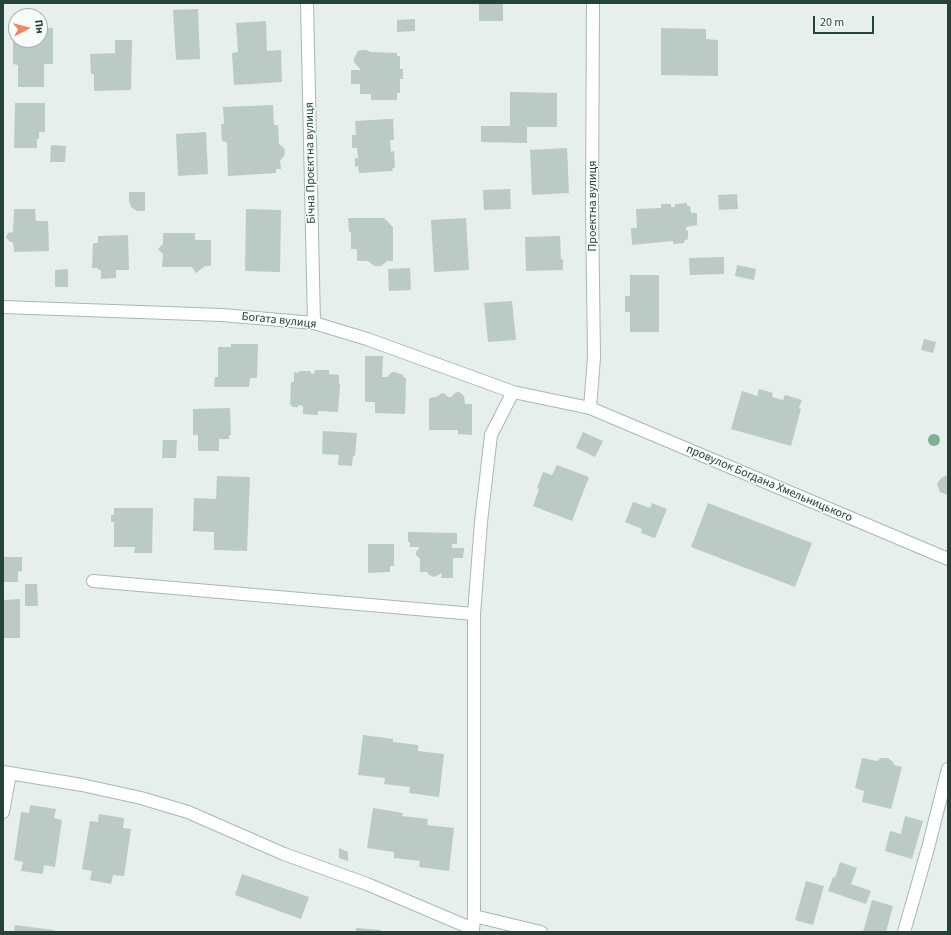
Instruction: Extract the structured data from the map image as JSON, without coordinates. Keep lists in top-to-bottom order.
{
  "streets": {
    "street": [
      "Бічна Проєктна вулиця",
      "Проектна вулиця",
      "Богата вулиця",
      "провулок Богдана Хмельницького"
    ]
  },
  "crossings": [
    ["Бічна Проєктна вулиця", "Богата вулиця"],
    ["Проектна вулиця", "Богата вулиця"],
    ["Проектна вулиця", "провулок Богдана Хмельницького"],
    ["Богата вулиця", "провулок Богдана Хмельницького"]
  ],
  "scale_bar": "20 m",
  "north": "right"
}
